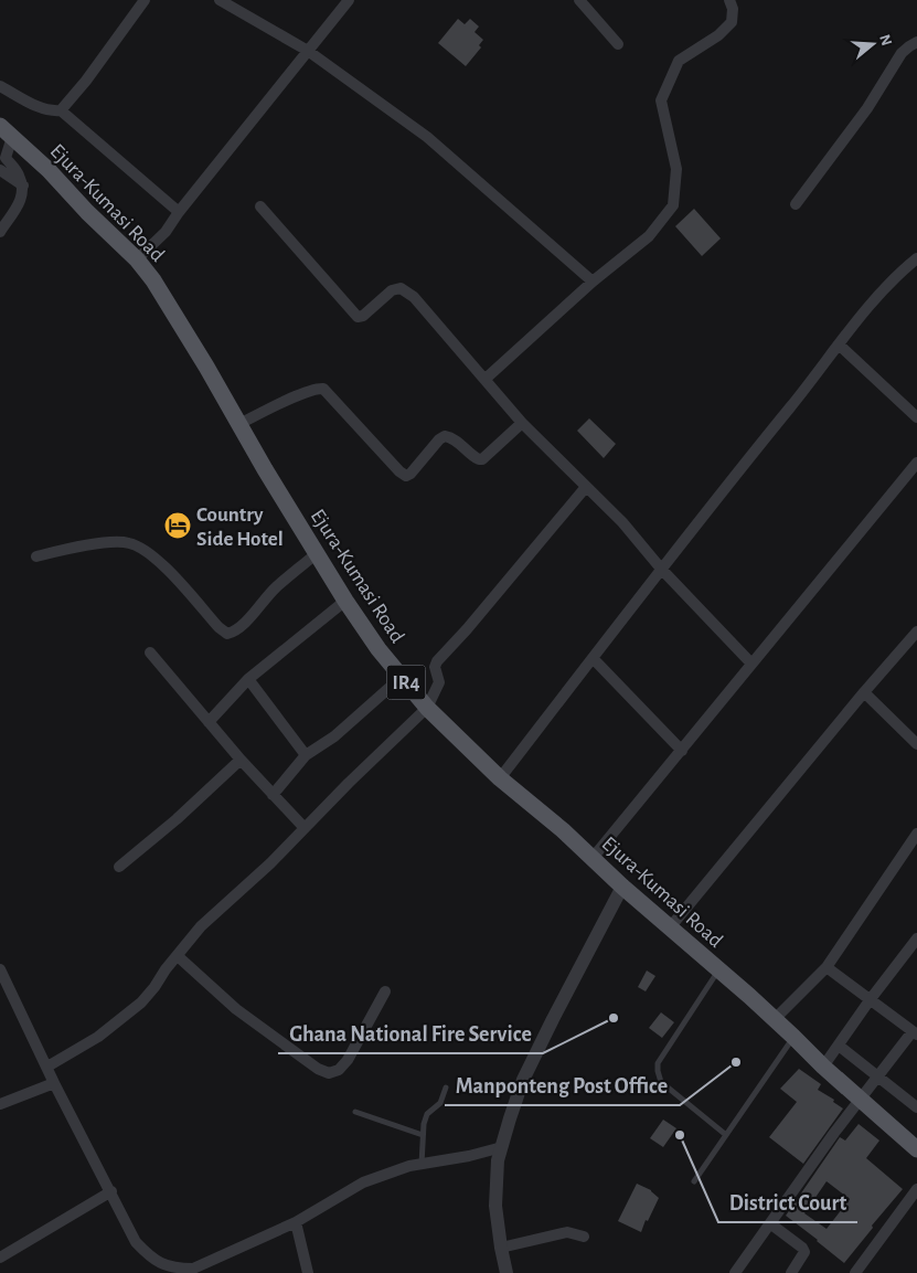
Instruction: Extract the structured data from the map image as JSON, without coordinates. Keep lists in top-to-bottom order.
{
  "streets": {
    "main road": ["Ejura-Kumasi Road", "IR4"]
  },
  "places": {
    "hotel": ["Country Side Hotel"],
    "other": ["Ghana National Fire Service", "Manponteng Post Office", "District Court"]
  },
  "north": "right"
}
